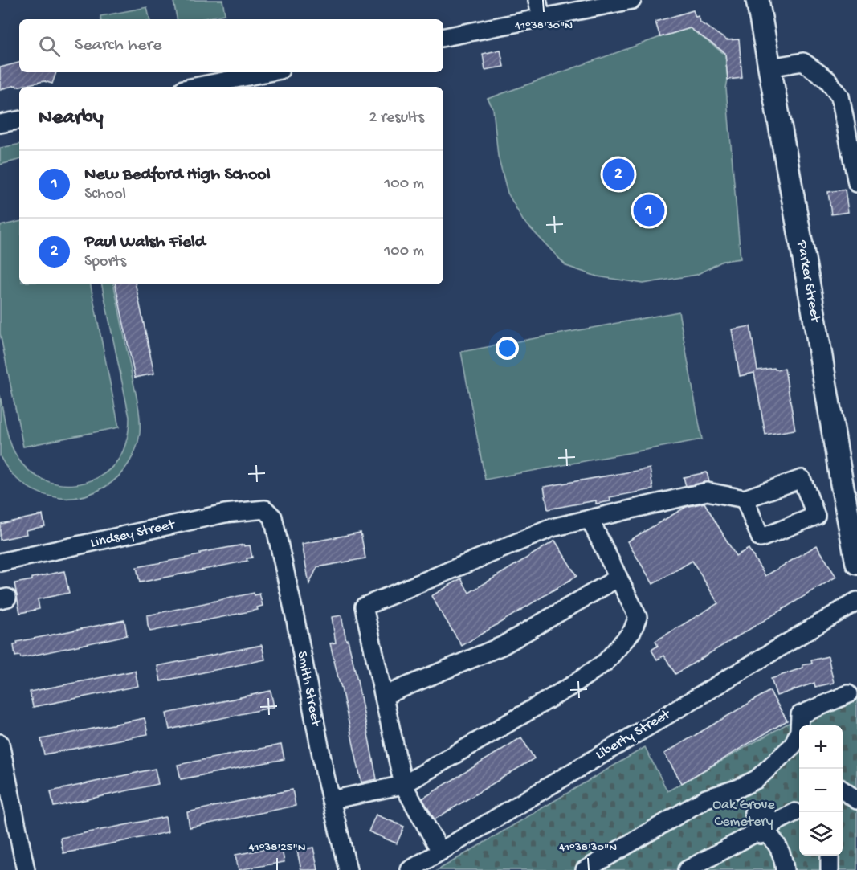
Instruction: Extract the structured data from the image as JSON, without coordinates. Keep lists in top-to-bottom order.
{
  "streets": {
    "main road": ["Parker Street"],
    "street": ["Lindsey Street", "Smith Street", "Liberty Street"]
  },
  "crossings": [
    ["Lindsey Street", "Smith Street"]
  ],
  "parks": ["Oak Grove Cemetery"],
  "page": {
    "search": "Search here",
    "heading": ["Nearby", "2 results"],
    "list": [
      {
        "mark": "1",
        "name": "New Bedford High School",
        "note": "School",
        "value": "100 m"
      },
      {
        "mark": "2",
        "name": "Paul Walsh Field",
        "note": "Sports",
        "value": "100 m"
      }
    ],
    "pins": ["2", "1"],
    "map_buttons": ["+", "−"]
  },
  "coordinates": ["41°38'30\"N", "41°38'25\"N"]
}
